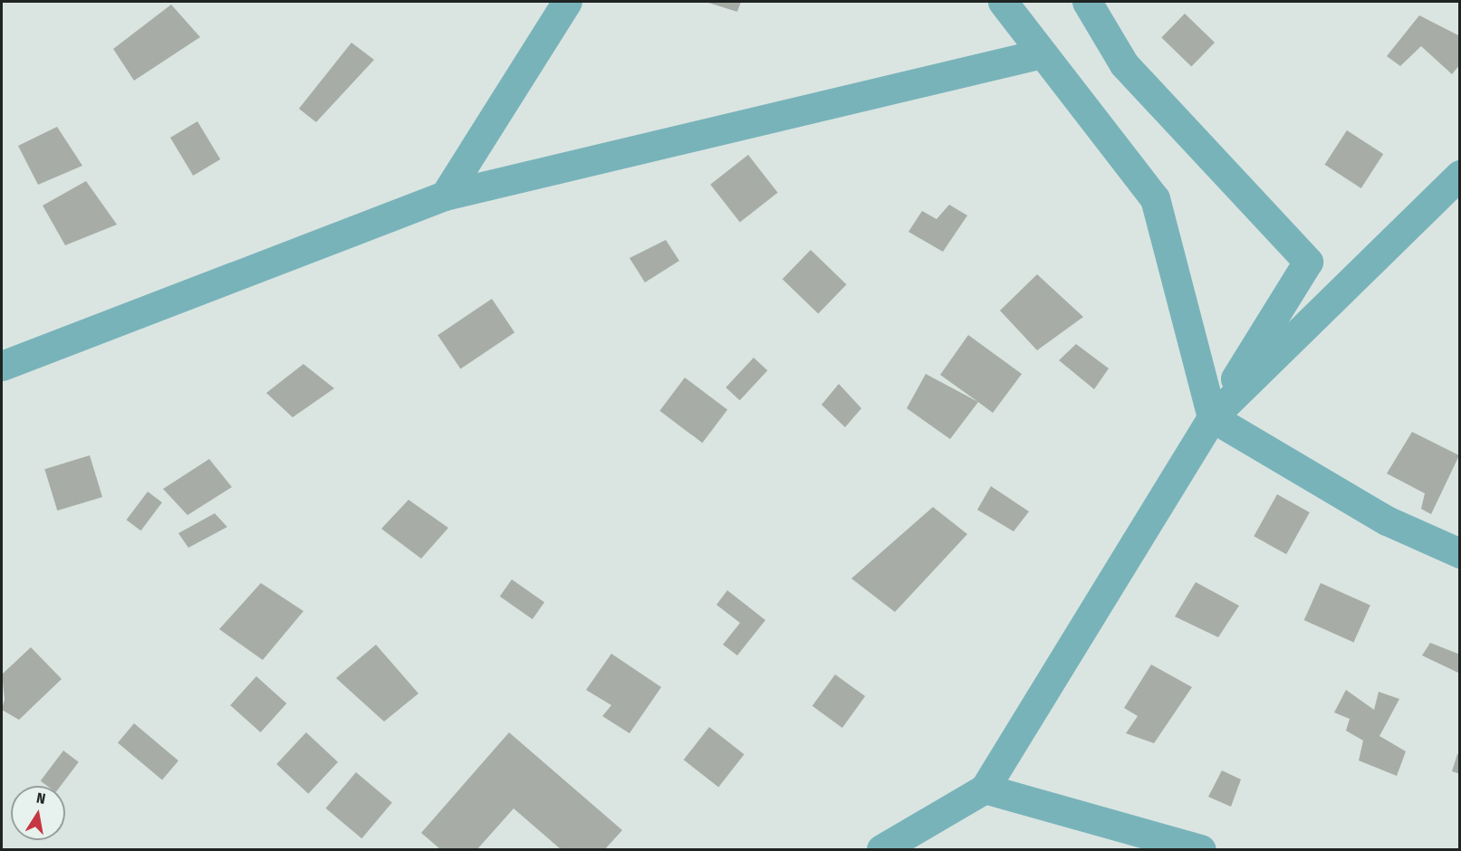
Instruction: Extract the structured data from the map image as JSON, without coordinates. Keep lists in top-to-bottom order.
{
  "north": "top"
}
